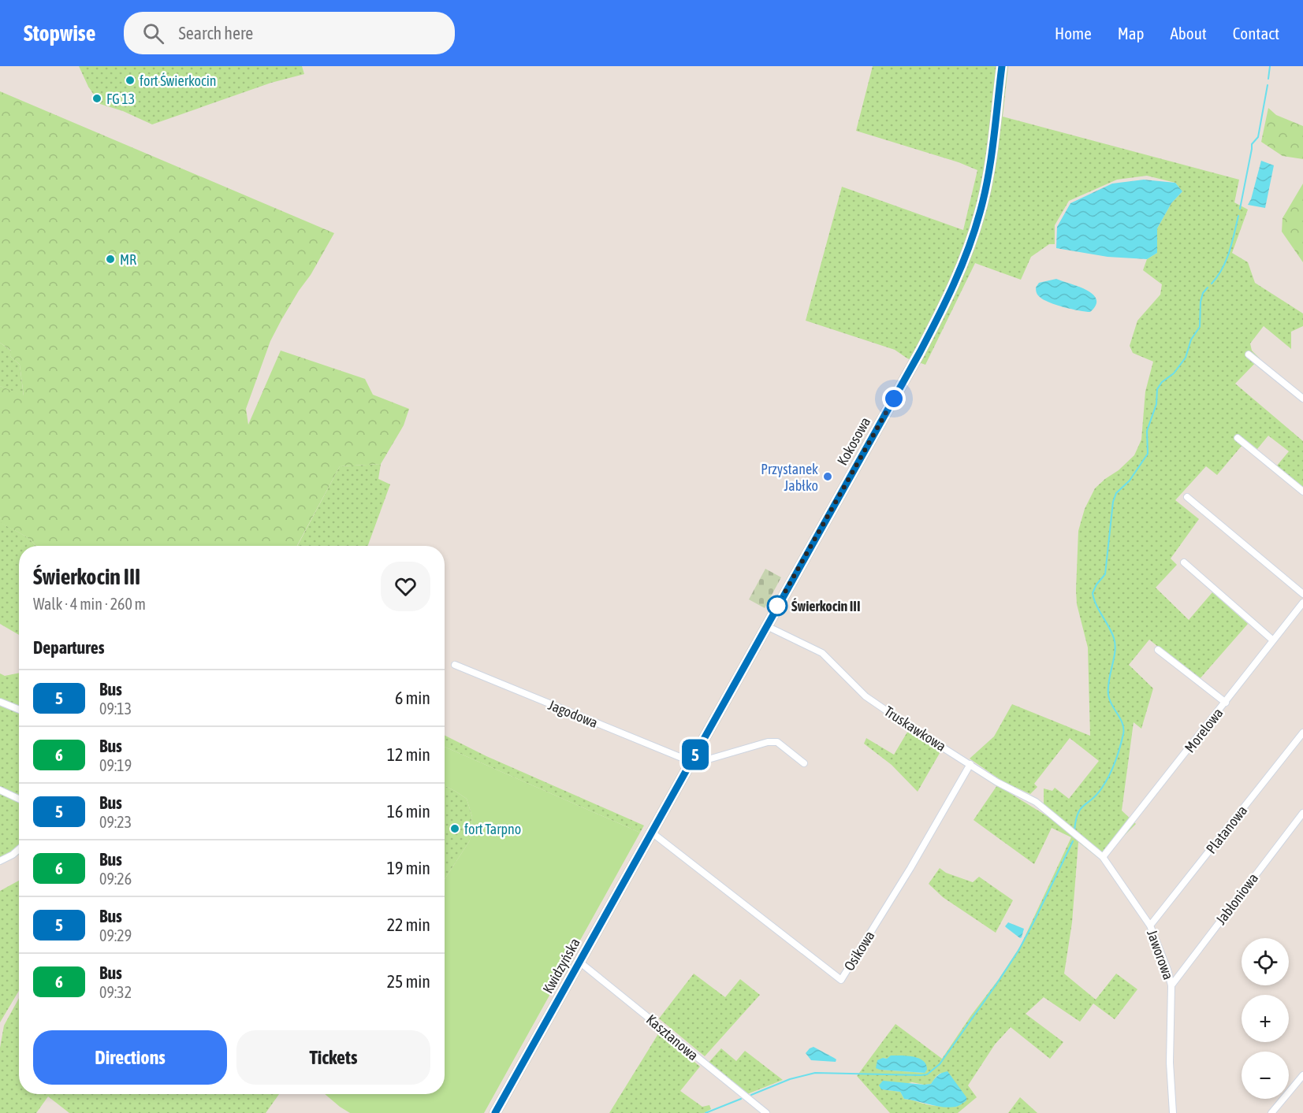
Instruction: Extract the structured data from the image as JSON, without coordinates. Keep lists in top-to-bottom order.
{
  "streets": {
    "main road": ["Kokosowa", "Kwidzyńska"],
    "street": [
      "Jagodowa",
      "Truskawkowa",
      "Morelowa",
      "Platanowa",
      "Jabłoniowa",
      "Osikowa",
      "Jaworowa",
      "Kasztanowa"
    ]
  },
  "crossings": [
    ["Kokosowa", "Jagodowa"],
    ["Kokosowa", "Truskawkowa"],
    ["Kokosowa", "Osikowa"],
    ["Kokosowa", "Kwidzyńska"],
    ["Truskawkowa", "Osikowa"],
    ["Truskawkowa", "Jaworowa"],
    ["Morelowa", "Jaworowa"],
    ["Platanowa", "Jaworowa"],
    ["Jabłoniowa", "Jaworowa"],
    ["Osikowa", "Kwidzyńska"],
    ["Kwidzyńska", "Kasztanowa"]
  ],
  "places": [
    "fort Świerkocin",
    "FG 13",
    "MR",
    "Przystanek Jabłko",
    "Świerkocin III",
    "fort Tarpno"
  ],
  "lines": ["bus line 5"],
  "page": {
    "header": "Stopwise",
    "search": "Search here",
    "nav": [
      "Home",
      "Map",
      "About",
      "Contact"
    ],
    "on_map": "5",
    "heading": [
      ["Świerkocin III", "Walk · 4 min · 260 m"],
      "Departures"
    ],
    "list": [
      {
        "mark": "5",
        "name": "Bus",
        "note": "09:13",
        "value": "6 min"
      },
      {
        "mark": "6",
        "name": "Bus",
        "note": "09:19",
        "value": "12 min"
      },
      {
        "mark": "5",
        "name": "Bus",
        "note": "09:23",
        "value": "16 min"
      },
      {
        "mark": "6",
        "name": "Bus",
        "note": "09:26",
        "value": "19 min"
      },
      {
        "mark": "5",
        "name": "Bus",
        "note": "09:29",
        "value": "22 min"
      },
      {
        "mark": "6",
        "name": "Bus",
        "note": "09:32",
        "value": "25 min"
      }
    ],
    "map_buttons": ["+", "−"],
    "buttons": ["Directions", "Tickets"]
  }
}
